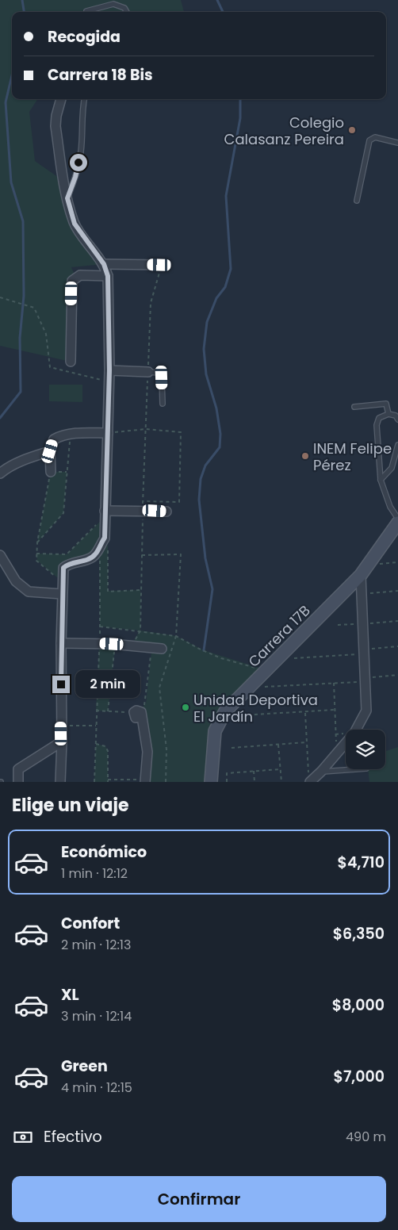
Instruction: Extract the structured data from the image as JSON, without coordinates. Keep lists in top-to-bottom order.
{
  "streets": {
    "street": ["Carrera 17B"]
  },
  "places": ["Colegio Calasanz Pereira", "INEM Felipe Pérez", "Unidad Deportiva El Jardín"],
  "page": {
    "banner": ["Recogida", "Carrera 18 Bis"],
    "bubble": "2 min",
    "heading": "Elige un viaje",
    "list": [
      {
        "name": "Económico",
        "note": "1 min · 12:12",
        "value": "$4,710"
      },
      {
        "name": "Confort",
        "note": "2 min · 12:13",
        "value": "$6,350"
      },
      {
        "name": "XL",
        "note": "3 min · 12:14",
        "value": "$8,000"
      },
      {
        "name": "Green",
        "note": "4 min · 12:15",
        "value": "$7,000"
      }
    ],
    "pay": ["Efectivo", "490 m"],
    "buttons": "Confirmar"
  }
}
